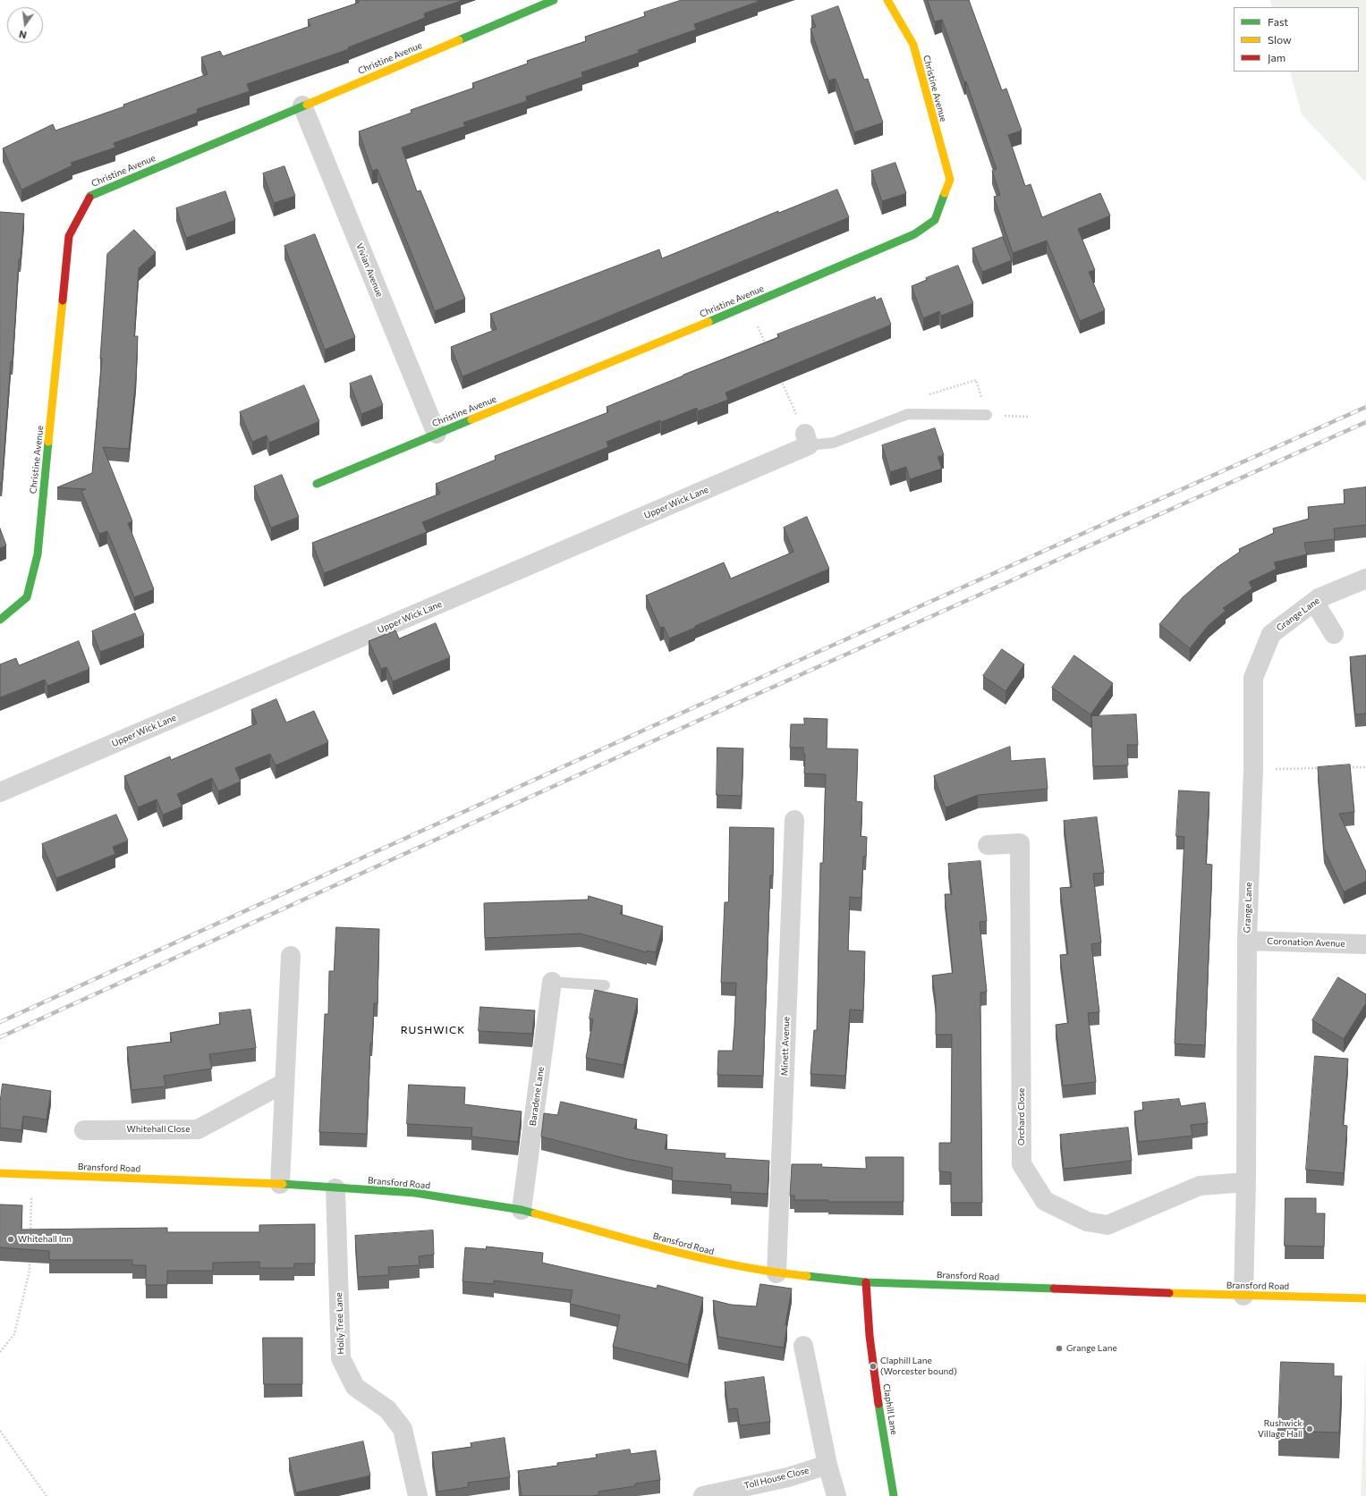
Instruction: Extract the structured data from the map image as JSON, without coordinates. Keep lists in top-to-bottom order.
{
  "streets": {
    "street": [
      "Christine Avenue",
      "Vivian Avenue",
      "Upper Wick Lane",
      "Grange Lane",
      "Coronation Avenue",
      "Minett Avenue",
      "Baradene Lane",
      "Orchard Close",
      "Whitehall Close",
      "Bransford Road",
      "Holly Tree Lane",
      "Claphill Lane",
      "Toll House Close"
    ]
  },
  "crossings": [
    ["Christine Avenue", "Vivian Avenue"],
    ["Grange Lane", "Coronation Avenue"],
    ["Grange Lane", "Orchard Close"],
    ["Grange Lane", "Bransford Road"],
    ["Minett Avenue", "Bransford Road"],
    ["Baradene Lane", "Bransford Road"],
    ["Bransford Road", "Holly Tree Lane"],
    ["Bransford Road", "Claphill Lane"]
  ],
  "districts": ["RUSHWICK"],
  "places": [
    "Whitehall Inn",
    "Grange Lane",
    "Claphill Lane (Worcester bound)",
    "Rushwick Village Hall"
  ],
  "legend": ["Fast", "Slow", "Jam"],
  "north": "bottom"
}
